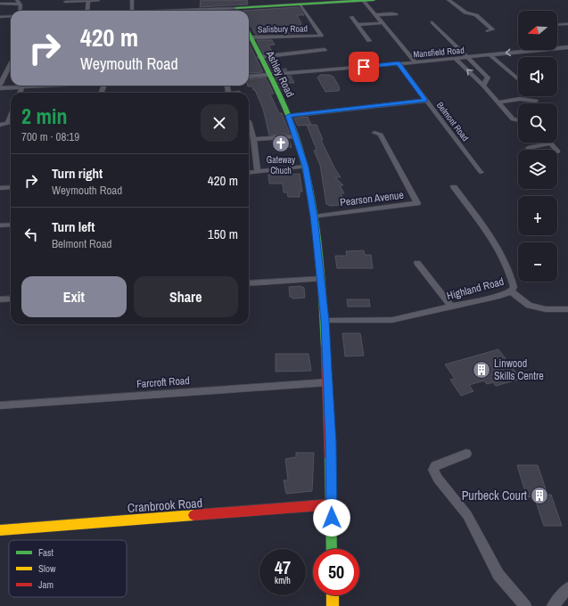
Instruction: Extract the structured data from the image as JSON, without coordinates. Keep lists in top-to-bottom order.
{
  "streets": {
    "main road": ["Ashley Road", "Cranbrook Road"],
    "street": [
      "Salisbury Road",
      "Mansfield Road",
      "Belmont Road",
      "Pearson Avenue",
      "Highland Road",
      "Farcroft Road"
    ]
  },
  "crossings": [
    ["Salisbury Road", "Ashley Road"],
    ["Mansfield Road", "Ashley Road"],
    ["Mansfield Road", "Belmont Road"],
    ["Ashley Road", "Pearson Avenue"],
    ["Ashley Road", "Highland Road"],
    ["Ashley Road", "Farcroft Road"],
    ["Ashley Road", "Cranbrook Road"]
  ],
  "places": {
    "church": ["Gateway Chuch"],
    "building": ["Linwood Skills Centre", "Purbeck Court"]
  },
  "legend": ["Fast", "Slow", "Jam"],
  "north": "left",
  "page": {
    "map_buttons": ["+", "−"],
    "turn": ["420 m", "Weymouth Road"],
    "heading": ["2 min", "700 m · 08:19"],
    "list": [
      {
        "name": "Turn right",
        "note": "Weymouth Road",
        "value": "420 m"
      },
      {
        "name": "Turn left",
        "note": "Belmont Road",
        "value": "150 m"
      }
    ],
    "buttons": ["Exit", "Share"],
    "speed": "47 km/h",
    "limit": "50"
  }
}
